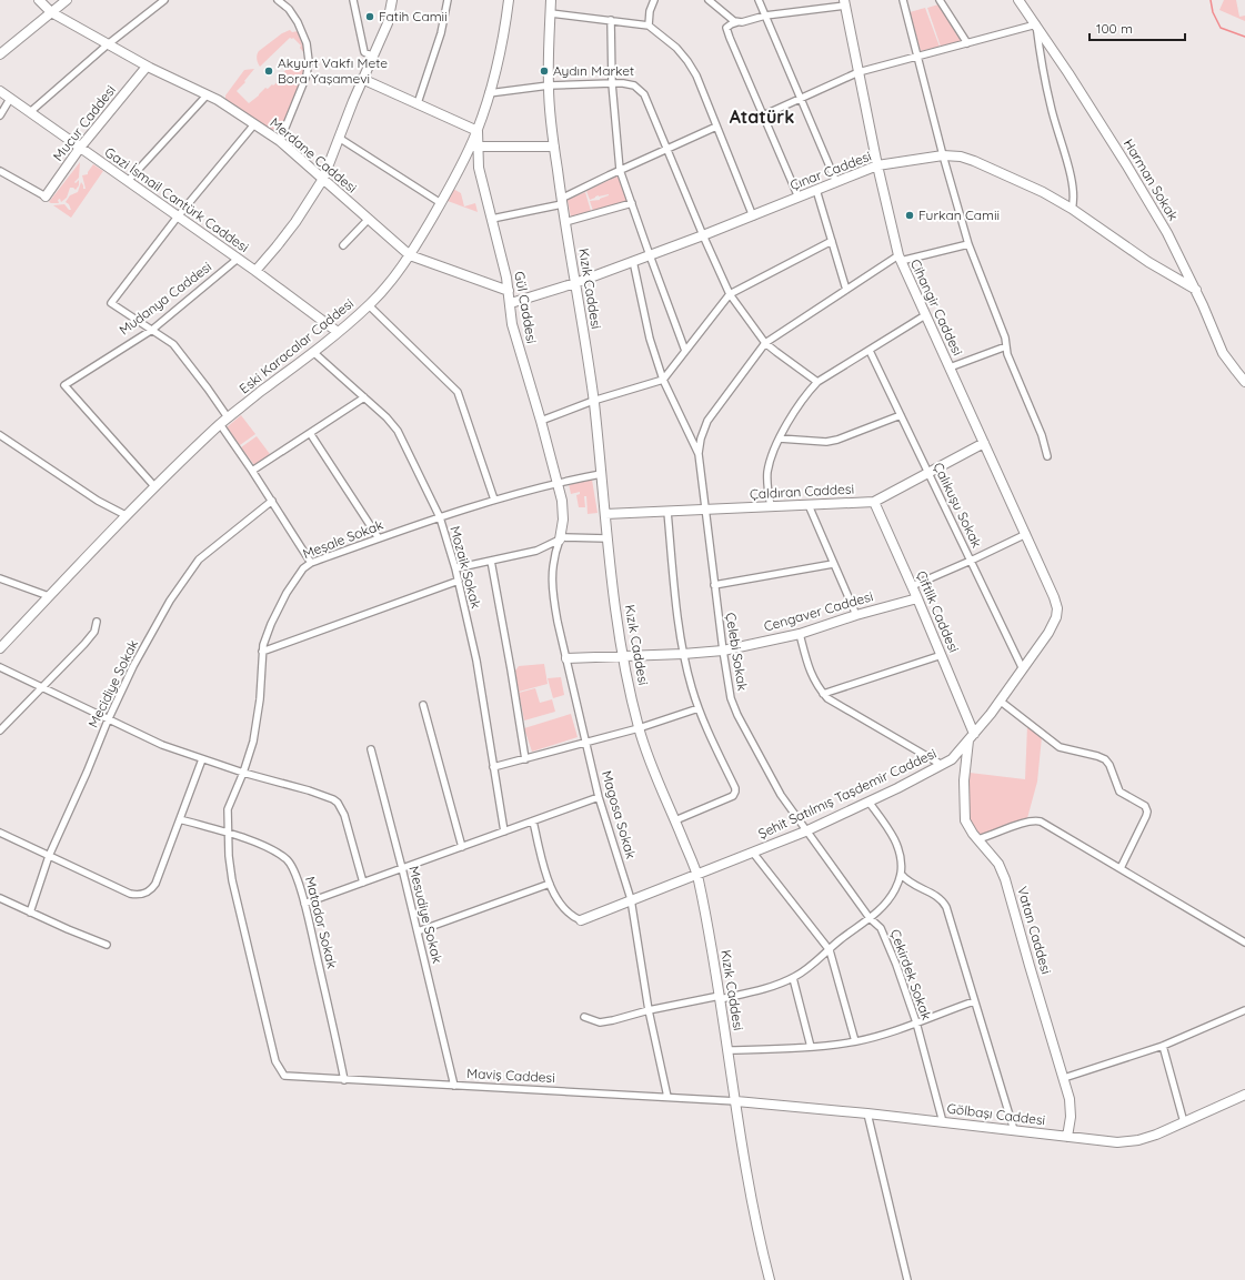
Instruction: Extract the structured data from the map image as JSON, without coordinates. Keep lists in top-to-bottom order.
{
  "streets": {
    "street": [
      "Mucur Caddesi",
      "Merdane Caddesi",
      "Çınar Caddesi",
      "Harman Sokak",
      "Gazi İsmail Cantürk Caddesi",
      "Kızık Caddesi",
      "Mudanya Caddesi",
      "Gül Caddesi",
      "Cihangir Caddesi",
      "Eski Karacalar Caddesi",
      "Çaldıran Caddesi",
      "Çalıkuşu Sokak",
      "Meşale Sokak",
      "Mozaik Sokak",
      "Cengaver Caddesi",
      "Çiftlik Caddesi",
      "Çelebi Sokak",
      "Mecidiye Sokak",
      "Şehit Satılmış Taşdemir Caddesi",
      "Magosa Sokak",
      "Mesudiye Sokak",
      "Matador Sokak",
      "Vatan Caddesi",
      "Çekirdek Sokak",
      "Maviş Caddesi",
      "Gölbaşı Caddesi"
    ]
  },
  "crossings": [
    ["Mucur Caddesi", "Merdane Caddesi"],
    ["Mucur Caddesi", "Gazi İsmail Cantürk Caddesi"],
    ["Merdane Caddesi", "Gül Caddesi"],
    ["Merdane Caddesi", "Eski Karacalar Caddesi"],
    ["Çınar Caddesi", "Harman Sokak"],
    ["Çınar Caddesi", "Kızık Caddesi"],
    ["Çınar Caddesi", "Gül Caddesi"],
    ["Çınar Caddesi", "Cihangir Caddesi"],
    ["Gazi İsmail Cantürk Caddesi", "Mudanya Caddesi"],
    ["Gazi İsmail Cantürk Caddesi", "Eski Karacalar Caddesi"],
    ["Kızık Caddesi", "Çaldıran Caddesi"],
    ["Kızık Caddesi", "Meşale Sokak"],
    ["Kızık Caddesi", "Cengaver Caddesi"],
    ["Kızık Caddesi", "Şehit Satılmış Taşdemir Caddesi"],
    ["Kızık Caddesi", "Maviş Caddesi"],
    ["Kızık Caddesi", "Gölbaşı Caddesi"],
    ["Mudanya Caddesi", "Eski Karacalar Caddesi"],
    ["Gül Caddesi", "Eski Karacalar Caddesi"],
    ["Gül Caddesi", "Meşale Sokak"],
    ["Gül Caddesi", "Magosa Sokak"],
    ["Cihangir Caddesi", "Çaldıran Caddesi"],
    ["Cihangir Caddesi", "Şehit Satılmış Taşdemir Caddesi"],
    ["Eski Karacalar Caddesi", "Mozaik Sokak"],
    ["Çaldıran Caddesi", "Çalıkuşu Sokak"],
    ["Çaldıran Caddesi", "Çiftlik Caddesi"],
    ["Çaldıran Caddesi", "Çelebi Sokak"],
    ["Çalıkuşu Sokak", "Şehit Satılmış Taşdemir Caddesi"],
    ["Meşale Sokak", "Mozaik Sokak"],
    ["Meşale Sokak", "Matador Sokak"],
    ["Meşale Sokak", "Maviş Caddesi"],
    ["Cengaver Caddesi", "Çiftlik Caddesi"],
    ["Cengaver Caddesi", "Çelebi Sokak"],
    ["Cengaver Caddesi", "Magosa Sokak"],
    ["Çiftlik Caddesi", "Şehit Satılmış Taşdemir Caddesi"],
    ["Çiftlik Caddesi", "Vatan Caddesi"],
    ["Çelebi Sokak", "Şehit Satılmış Taşdemir Caddesi"],
    ["Çelebi Sokak", "Çekirdek Sokak"],
    ["Şehit Satılmış Taşdemir Caddesi", "Magosa Sokak"],
    ["Şehit Satılmış Taşdemir Caddesi", "Vatan Caddesi"],
    ["Şehit Satılmış Taşdemir Caddesi", "Çekirdek Sokak"],
    ["Magosa Sokak", "Maviş Caddesi"],
    ["Mesudiye Sokak", "Maviş Caddesi"],
    ["Matador Sokak", "Maviş Caddesi"],
    ["Vatan Caddesi", "Gölbaşı Caddesi"],
    ["Çekirdek Sokak", "Gölbaşı Caddesi"],
    ["Maviş Caddesi", "Gölbaşı Caddesi"]
  ],
  "districts": ["Atatürk"],
  "places": [
    "Fatih Camii",
    "Akyurt Vakfı Mete Bora Yaşamevi",
    "Aydın Market",
    "Furkan Camii"
  ],
  "scale_bar": "100 m"
}
